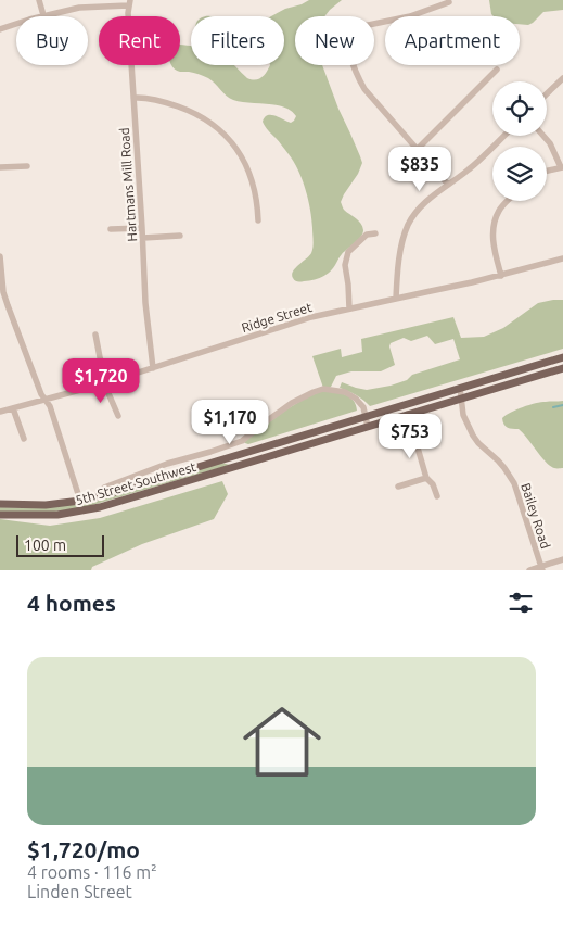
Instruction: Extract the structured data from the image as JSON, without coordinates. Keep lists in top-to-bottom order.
{
  "streets": {
    "main road": ["5th Street Southwest"],
    "street": ["Hartmans Mill Road", "Ridge Street", "Bailey Road"]
  },
  "crossings": [
    ["Hartmans Mill Road", "Ridge Street"],
    ["5th Street Southwest", "Bailey Road"]
  ],
  "scale_bar": "100 m",
  "page": {
    "chip": [
      "Buy",
      "Rent",
      "Filters",
      "New",
      "Apartment"
    ],
    "price": [
      "$835",
      "$1,720",
      "$1,170",
      "$753"
    ],
    "scale": "100 m",
    "heading": "4 homes",
    "list": [
      {
        "name": "$1,720/mo",
        "note": "4 rooms · 116 m² · Linden Street"
      }
    ]
  }
}
